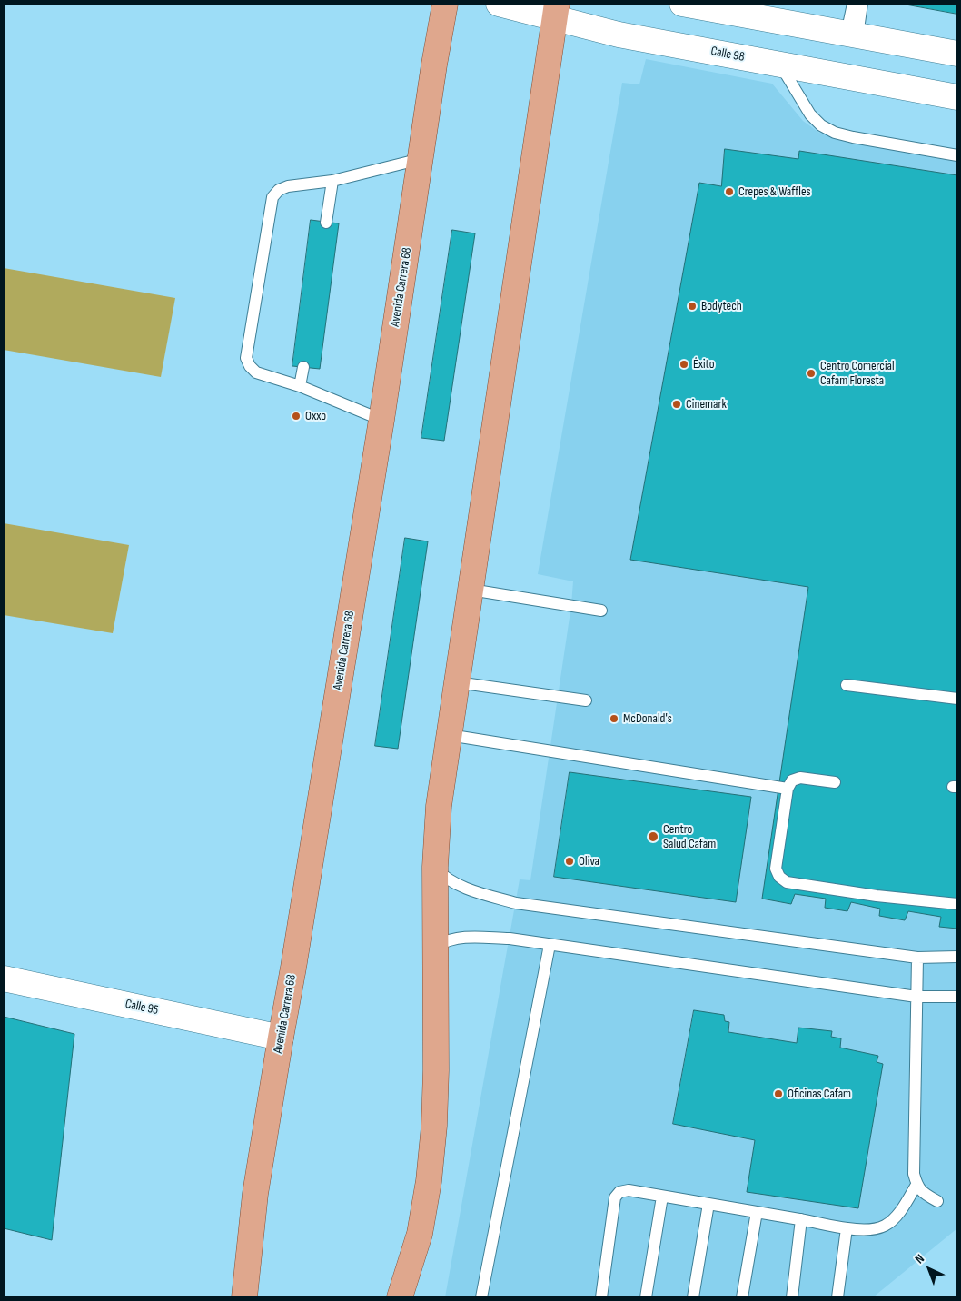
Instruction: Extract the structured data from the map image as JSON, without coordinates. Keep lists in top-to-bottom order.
{
  "streets": {
    "main road": ["Avenida Carrera 68"],
    "street": ["Calle 98", "Calle 95"]
  },
  "crossings": [
    ["Avenida Carrera 68", "Calle 95"]
  ],
  "places": [
    "Crepes & Waffles",
    "Bodytech",
    "Éxito",
    "Centro Comercial Cafam Floresta",
    "Cinemark",
    "Oxxo",
    "McDonald's",
    "Centro Salud Cafam",
    "Oliva",
    "Oficinas Cafam"
  ],
  "north": "top left"
}
